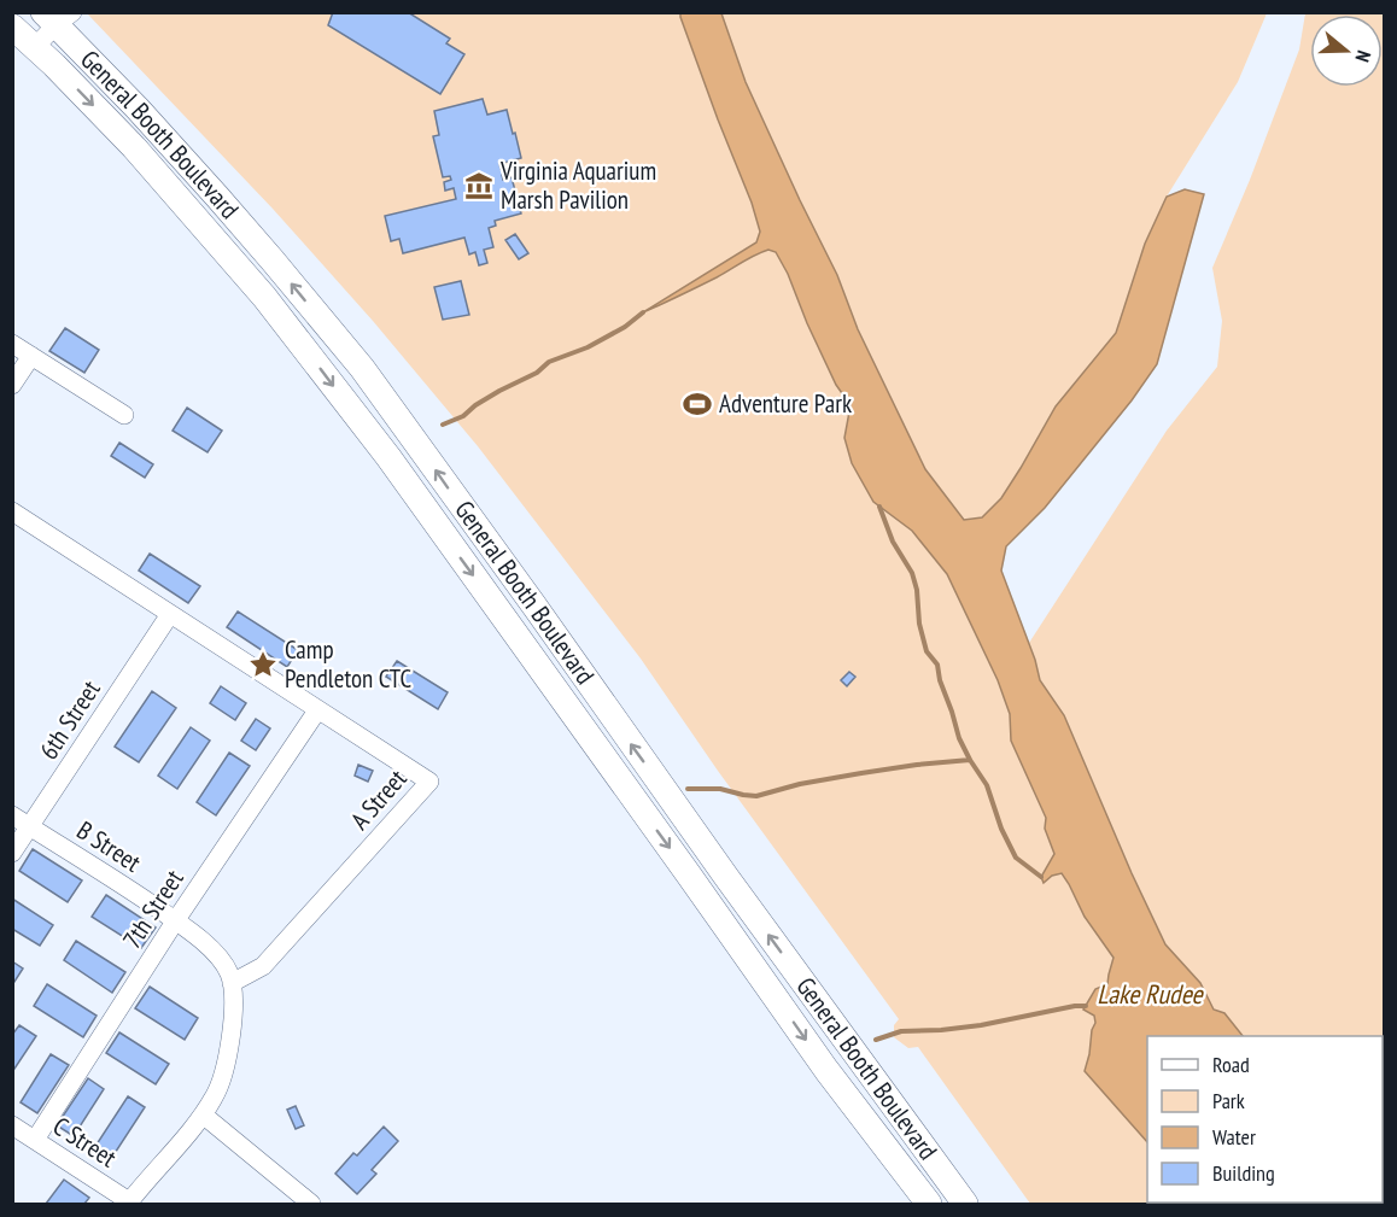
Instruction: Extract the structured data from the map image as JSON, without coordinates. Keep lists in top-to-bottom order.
{
  "streets": {
    "highway": ["General Booth Boulevard"],
    "street": [
      "6th Street",
      "A Street",
      "B Street",
      "7th Street",
      "C Street"
    ]
  },
  "crossings": [
    ["6th Street", "A Street"],
    ["6th Street", "B Street"],
    ["A Street", "B Street"],
    ["A Street", "7th Street"],
    ["B Street", "7th Street"],
    ["7th Street", "C Street"]
  ],
  "water": ["Lake Rudee"],
  "places": {
    "museum": ["Virginia Aquarium Marsh Pavilion"],
    "sports": ["Adventure Park"],
    "place": ["Camp Pendleton CTC"]
  },
  "legend": [
    "Road",
    "Park",
    "Water",
    "Building"
  ],
  "north": "right"
}
